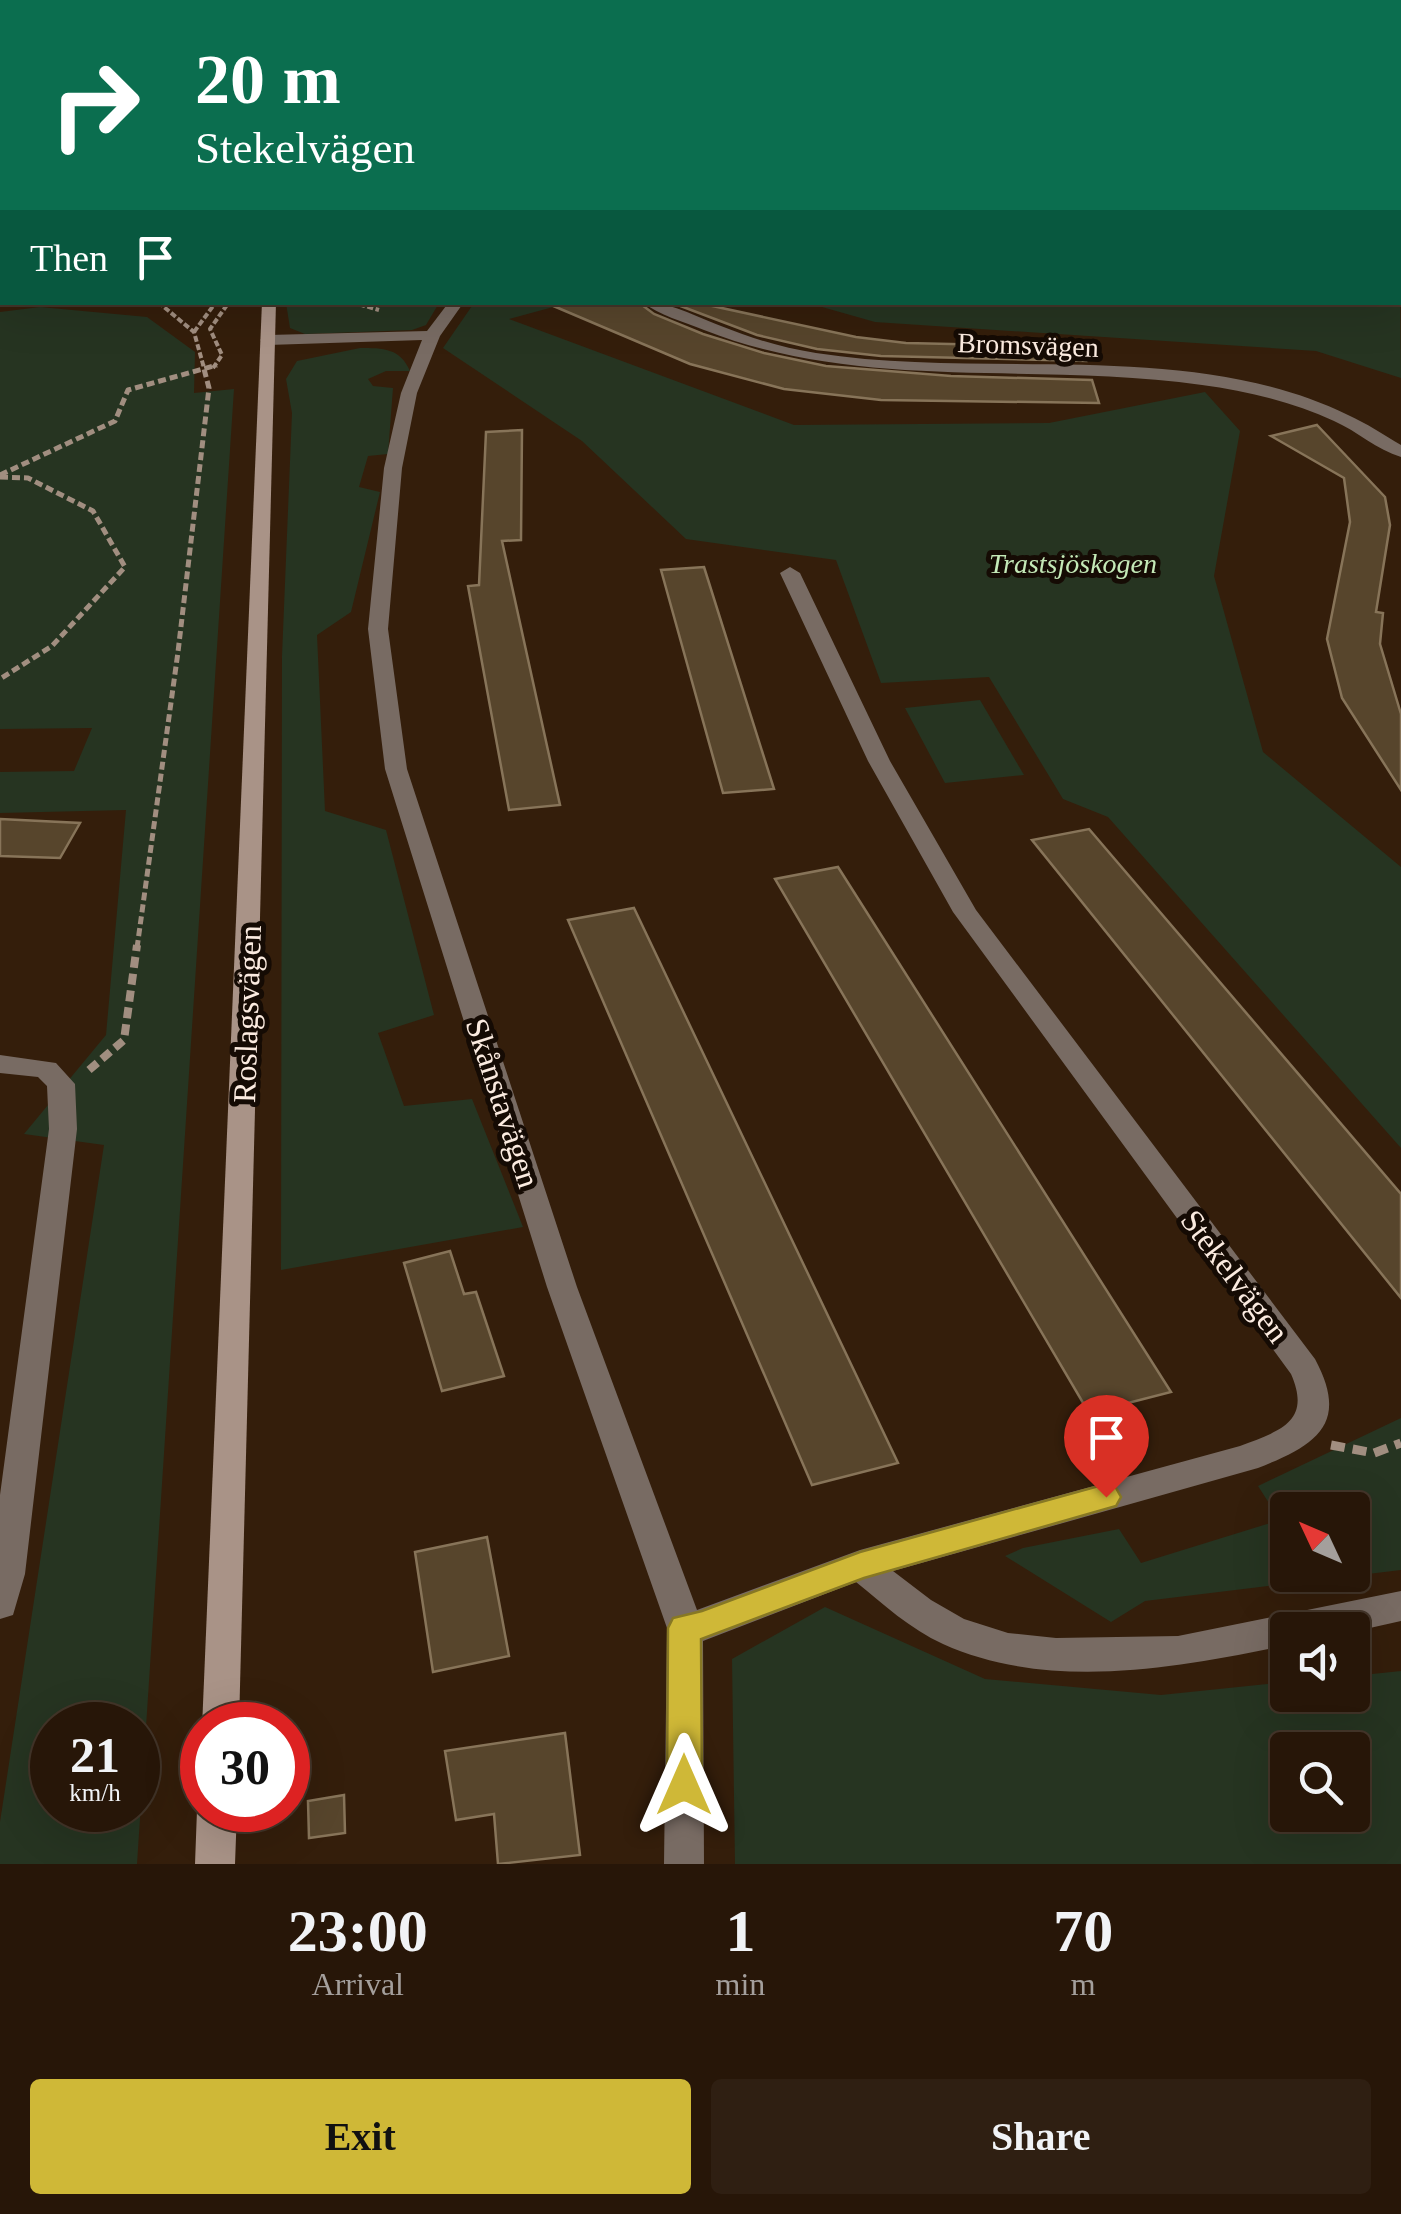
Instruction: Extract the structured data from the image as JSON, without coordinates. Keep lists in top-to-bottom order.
{
  "streets": {
    "main road": ["Roslagsvägen"],
    "street": ["Bromsvägen", "Skånstavägen", "Stekelvägen"]
  },
  "parks": ["Trastsjöskogen"],
  "north": "top left",
  "page": {
    "turn": ["20 m", "Stekelvägen"],
    "then": "Then",
    "speed": "21 km/h",
    "limit": "30",
    "eta": [
      "23:00",
      "Arrival",
      "1",
      "min",
      "70",
      "m"
    ],
    "buttons": ["Exit", "Share"]
  }
}
